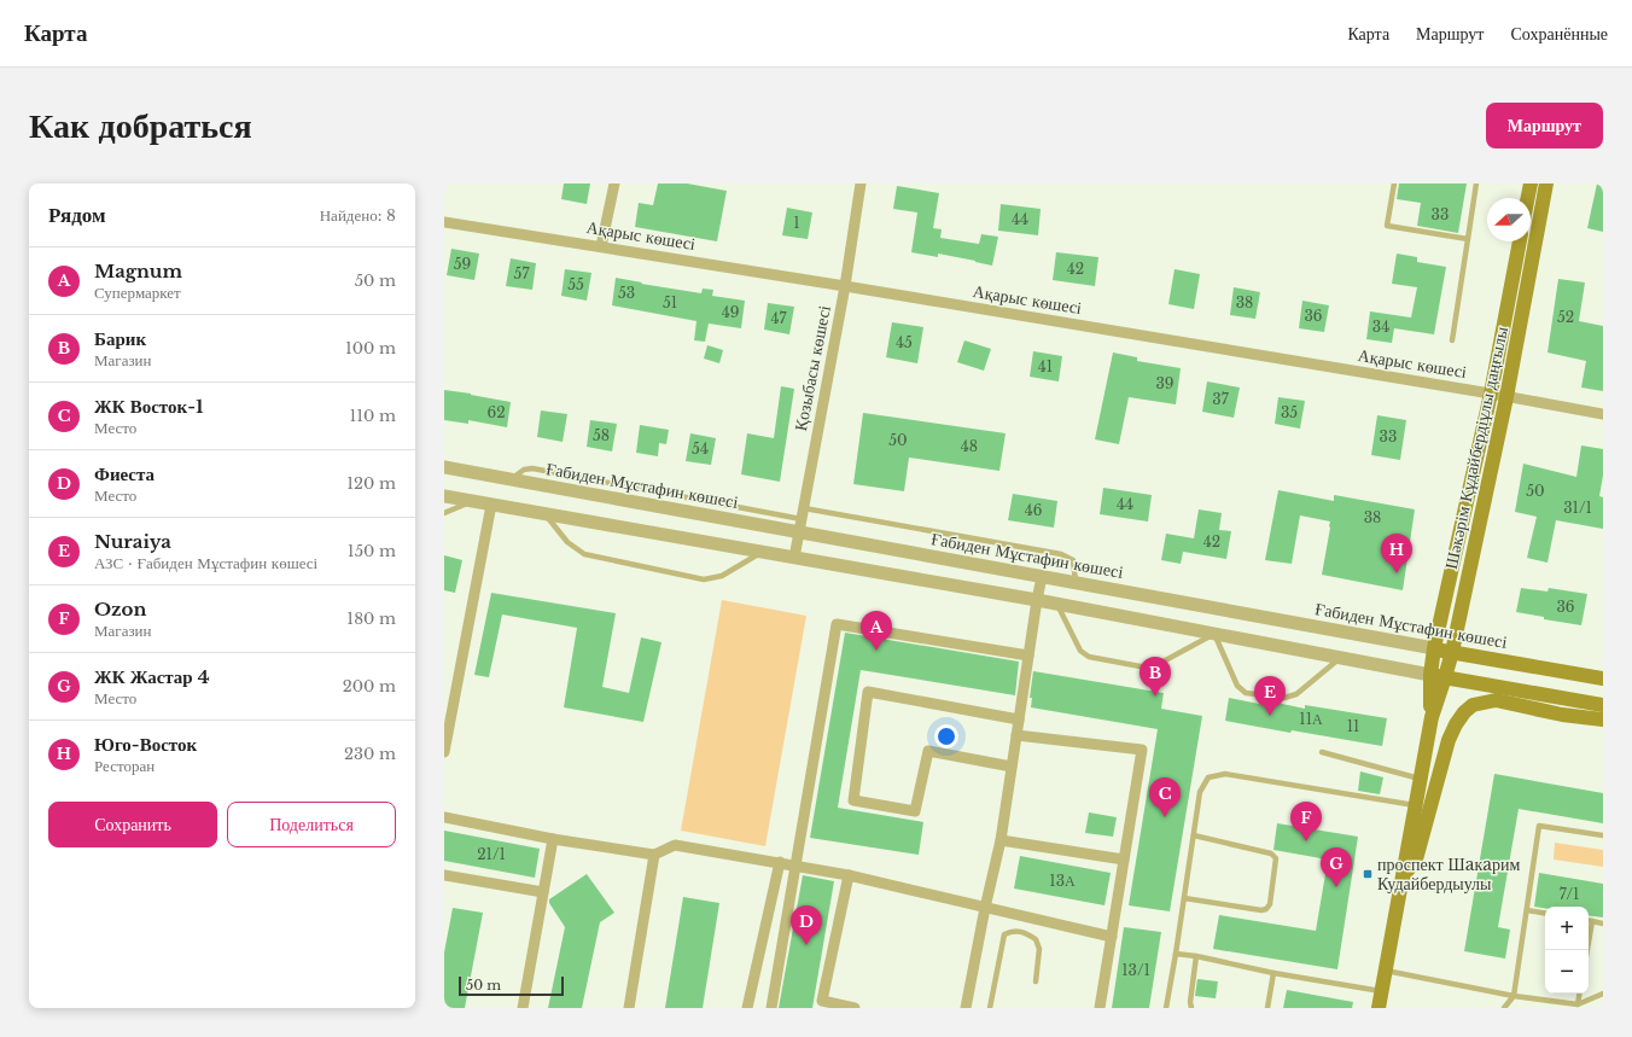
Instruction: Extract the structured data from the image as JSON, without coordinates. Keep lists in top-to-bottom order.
{
  "streets": {
    "main road": ["Шәкәрім Құдайбердіұлы даңғылы", "Ғабиден Мұстафин көшесі"],
    "street": ["Ақарыс көшесі", "Қозыбасы көшесі"]
  },
  "crossings": [
    ["Ақарыс көшесі", "Қозыбасы көшесі"],
    ["Ақарыс көшесі", "Шәкәрім Құдайбердіұлы даңғылы"],
    ["Қозыбасы көшесі", "Ғабиден Мұстафин көшесі"],
    ["Шәкәрім Құдайбердіұлы даңғылы", "Ғабиден Мұстафин көшесі"]
  ],
  "places": {
    "transit": ["проспект Шaкaрим Кудайбердыулы"]
  },
  "house_numbers": [
    "33",
    "44",
    "1",
    "59",
    "42",
    "57",
    "55",
    "53",
    "51",
    "38",
    "49",
    "36",
    "52",
    "47",
    "34",
    "45",
    "41",
    "39",
    "37",
    "62",
    "35",
    "58",
    "33",
    "50",
    "48",
    "54",
    "50",
    "44",
    "31/1",
    "46",
    "38",
    "42",
    "36",
    "11А",
    "11",
    "21/1",
    "13А",
    "7/1",
    "13/1"
  ],
  "scale_bar": "50 m",
  "north": "left",
  "page": {
    "header": "Карта",
    "nav": ["Карта", "Маршрут", "Сохранённые"],
    "buttons": [
      "Маршрут",
      ["Сохранить", "Поделиться"]
    ],
    "title": "Как добраться",
    "heading": ["Рядом", "Найдено: 8"],
    "list": [
      {
        "mark": "A",
        "name": "Magnum",
        "note": "Супермаркет",
        "value": "50 m"
      },
      {
        "mark": "B",
        "name": "Барик",
        "note": "Магазин",
        "value": "100 m"
      },
      {
        "mark": "C",
        "name": "ЖК Восток-1",
        "note": "Место",
        "value": "110 m"
      },
      {
        "mark": "D",
        "name": "Фиеста",
        "note": "Место",
        "value": "120 m"
      },
      {
        "mark": "E",
        "name": "Nuraiya",
        "note": "АЗС · Ғабиден Мұстафин көшесі",
        "value": "150 m"
      },
      {
        "mark": "F",
        "name": "Ozon",
        "note": "Магазин",
        "value": "180 m"
      },
      {
        "mark": "G",
        "name": "ЖК Жастар 4",
        "note": "Место",
        "value": "200 m"
      },
      {
        "mark": "H",
        "name": "Юго-Восток",
        "note": "Ресторан",
        "value": "230 m"
      }
    ],
    "pins": [
      "H",
      "A",
      "B",
      "E",
      "C",
      "F",
      "G",
      "D"
    ],
    "map_buttons": ["+", "−"],
    "scale": "50 m"
  }
}
